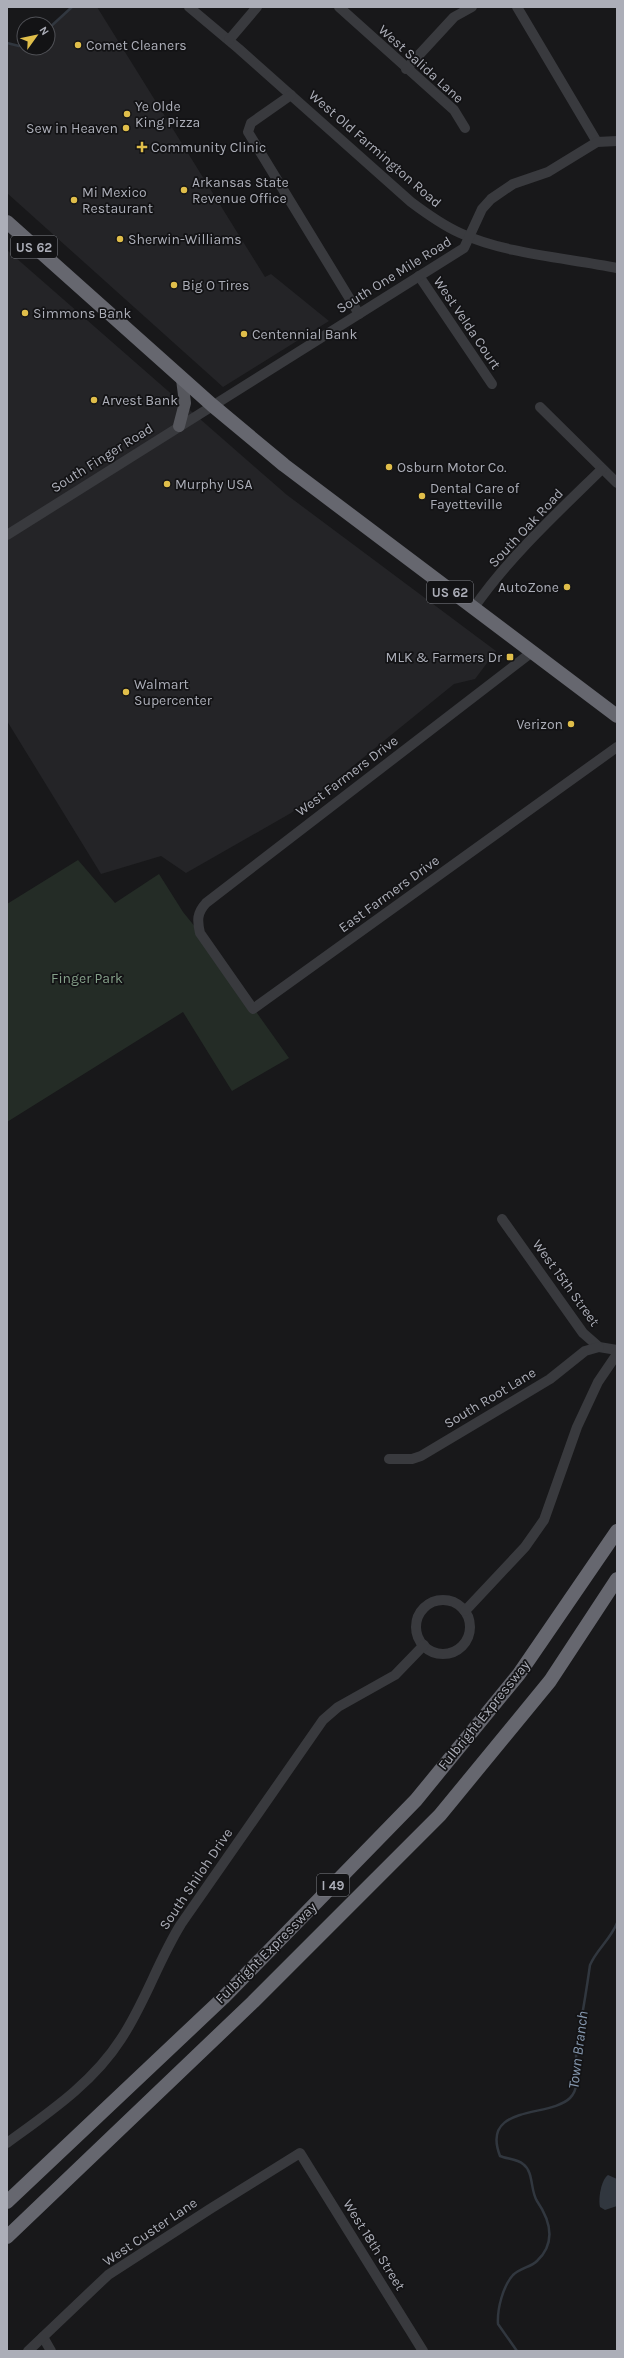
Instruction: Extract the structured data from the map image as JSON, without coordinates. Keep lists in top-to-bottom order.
{
  "streets": {
    "highway": ["US 62", "Fulbright Expressway", "I 49"],
    "street": [
      "West Salida Lane",
      "West Old Farmington Road",
      "South One Mile Road",
      "West Velda Court",
      "South Finger Road",
      "South Oak Road",
      "West Farmers Drive",
      "East Farmers Drive",
      "West 15th Street",
      "South Root Lane",
      "South Shiloh Drive",
      "West Custer Lane",
      "West 18th Street"
    ]
  },
  "crossings": [
    ["West Old Farmington Road", "South One Mile Road"],
    ["US 62", "South One Mile Road"],
    ["US 62", "South Finger Road"],
    ["US 62", "South Oak Road"],
    ["US 62", "West Farmers Drive"],
    ["South One Mile Road", "West Velda Court"],
    ["South One Mile Road", "South Finger Road"],
    ["West Farmers Drive", "East Farmers Drive"],
    ["West 15th Street", "South Root Lane"],
    ["West Custer Lane", "West 18th Street"]
  ],
  "water": ["Town Branch"],
  "parks": ["Finger Park"],
  "places": {
    "other": [
      "Comet Cleaners",
      "Ye Olde King Pizza",
      "Sew in Heaven",
      "Arkansas State Revenue Office",
      "Mi Mexico Restaurant",
      "Sherwin-Williams",
      "Big O Tires",
      "Simmons Bank",
      "Centennial Bank",
      "Arvest Bank",
      "Osburn Motor Co.",
      "Murphy USA",
      "Dental Care of Fayetteville",
      "AutoZone",
      "Walmart Supercenter",
      "Verizon"
    ],
    "health": ["Community Clinic"],
    "transit": ["MLK & Farmers Dr"]
  },
  "north": "top right"
}
